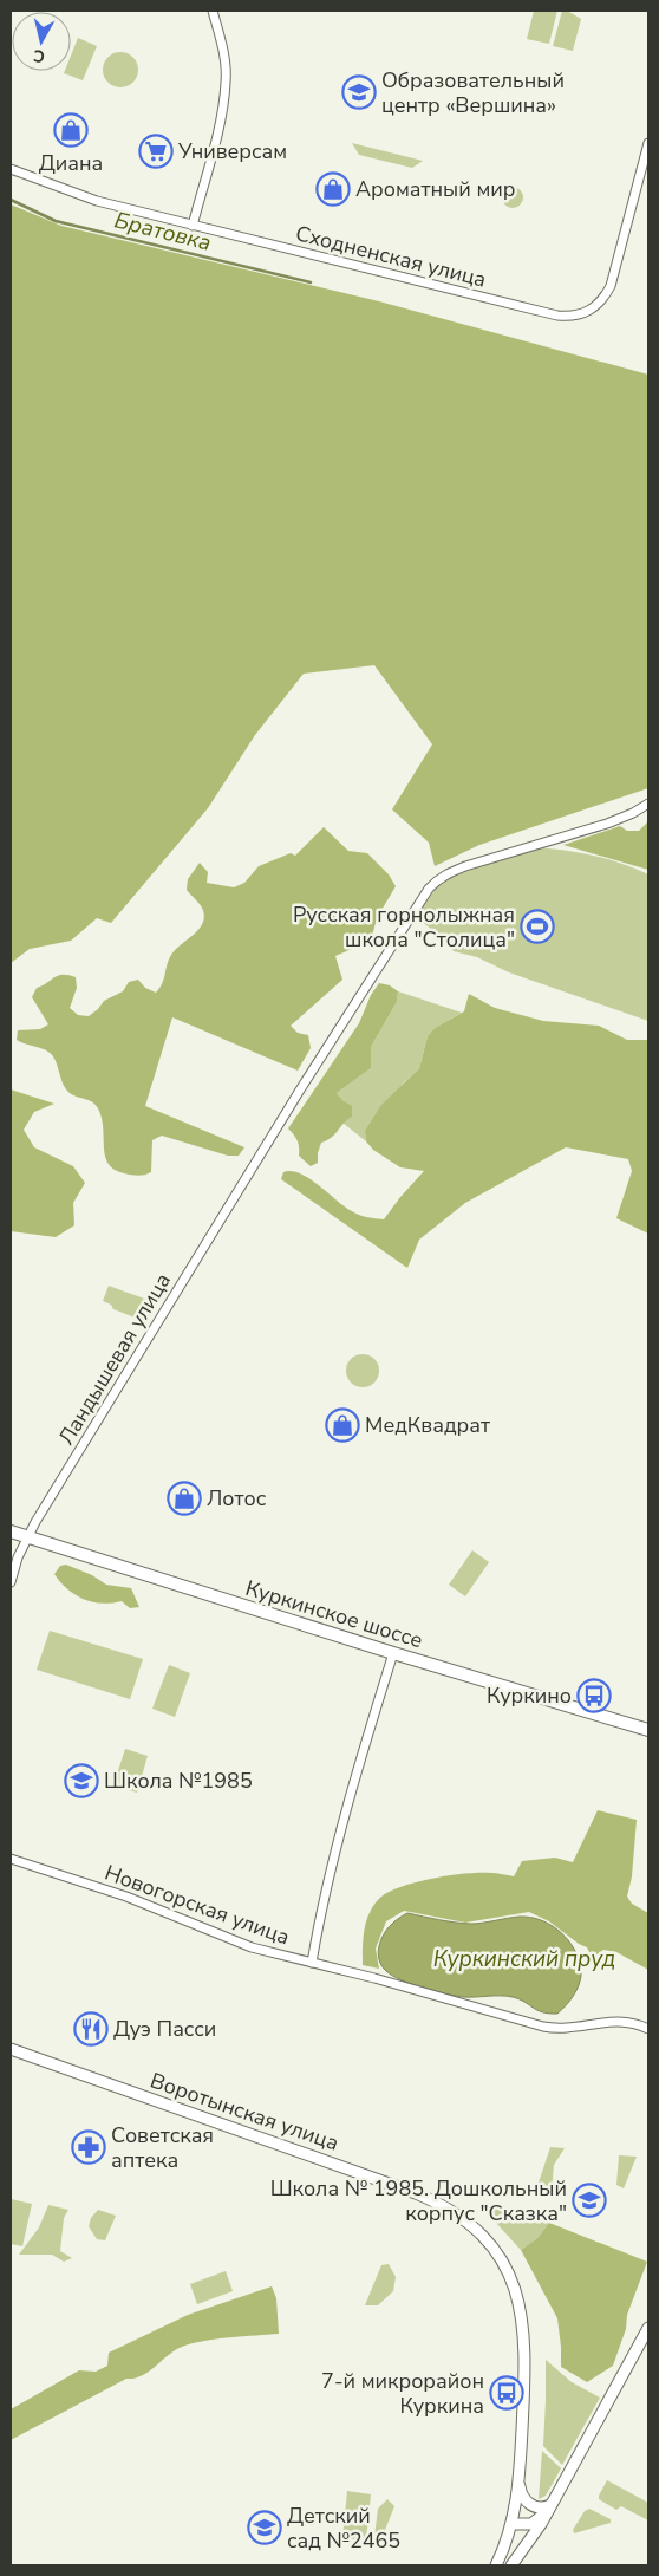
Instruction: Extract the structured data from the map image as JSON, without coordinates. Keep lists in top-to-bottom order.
{
  "streets": {
    "main road": ["Куркинское шоссе"],
    "street": [
      "Сходненская улица",
      "Ландышевая улица",
      "Новогорская улица",
      "Воротынская улица"
    ]
  },
  "crossings": [
    ["Ландышевая улица", "Куркинское шоссе"]
  ],
  "water": ["Братовка", "Куркинский пруд"],
  "places": {
    "school or university": [
      "Образовательный центр «Вершина»",
      "Школа №1985",
      "Школа № 1985. Дошкольный корпус \"Сказка\"",
      "Детский сад №2465"
    ],
    "shop": [
      "Диана",
      "Ароматный мир",
      "МедКвадрат",
      "Лотос"
    ],
    "supermarket": ["Универсам"],
    "sports": ["Русская горнолыжная школа \"Столица\""],
    "bus stop": ["Куркино", "7-й микрорайон Куркина"],
    "restaurant": ["Дуэ Пасси"],
    "pharmacy": ["Советская аптека"]
  },
  "north": "bottom"
}
